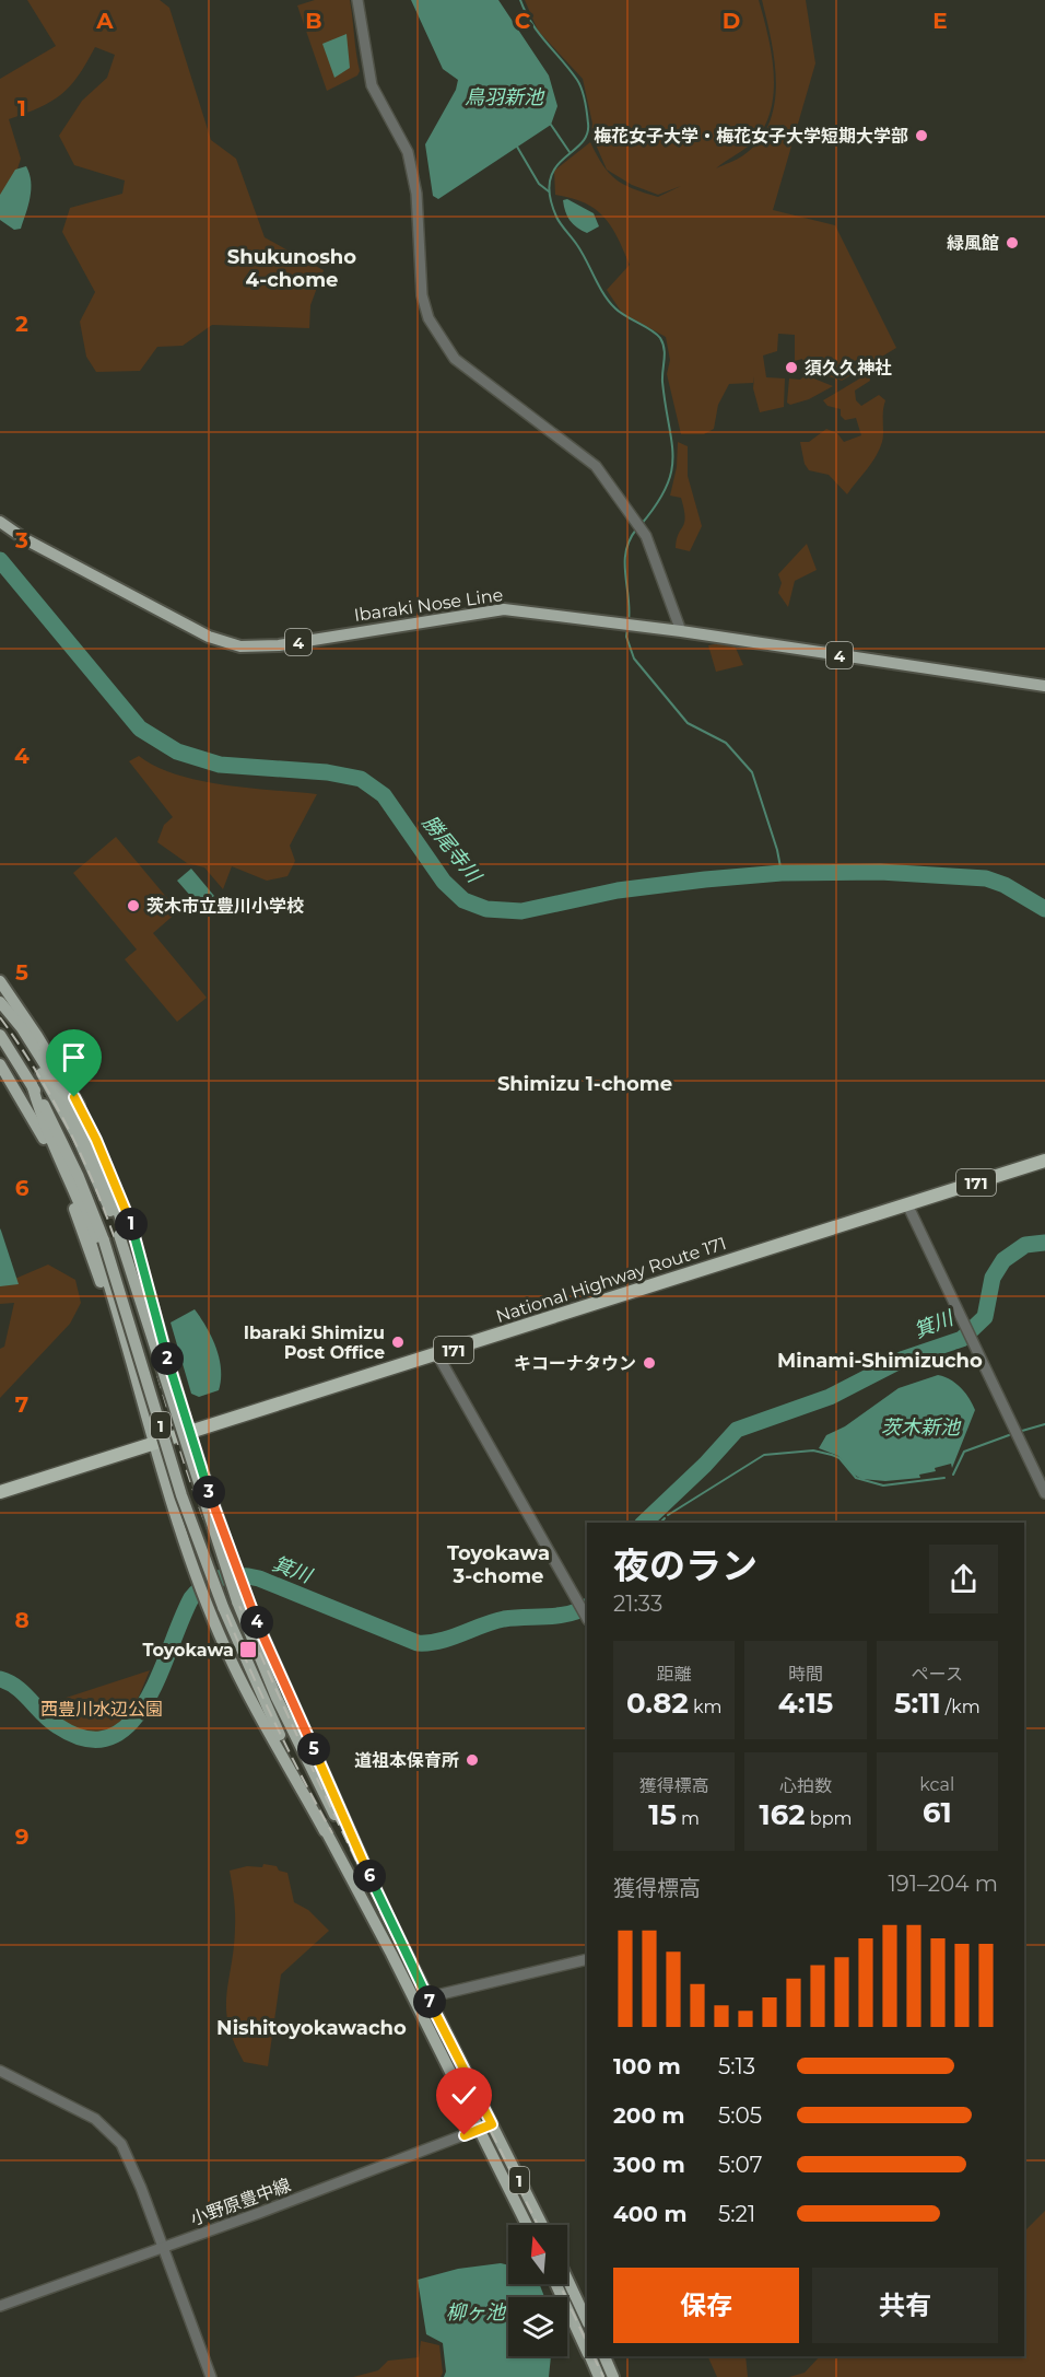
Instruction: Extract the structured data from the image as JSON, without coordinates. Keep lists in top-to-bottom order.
{
  "streets": {
    "highway": ["171", "National Highway Route 171"],
    "main road": ["Ibaraki Nose Line", "4", "1"],
    "street": ["小野原豊中線"]
  },
  "crossings": [
    ["National Highway Route 171", "1"],
    ["1", "小野原豊中線"]
  ],
  "districts": [
    "Shukunosho 4-chome",
    "Shimizu 1-chome",
    "Minami-Shimizucho",
    "Toyokawa 3-chome",
    "Nishitoyokawacho"
  ],
  "water": [
    "鳥羽新池",
    "勝尾寺川",
    "箕川",
    "茨木新池",
    "柳ヶ池"
  ],
  "parks": ["西豊川水辺公園"],
  "places": {
    "other": [
      "梅花女子大学・梅花女子大学短期大学部",
      "緑風館",
      "須久久神社",
      "茨木市立豊川小学校",
      "Ibaraki Shimizu Post Office",
      "キコーナタウン",
      "道祖本保育所"
    ],
    "transit": ["Toyokawa"]
  },
  "north": "top",
  "page": {
    "pins": [
      "1",
      "2",
      "3",
      "4",
      "5",
      "6",
      "7"
    ],
    "heading": ["夜のラン", "21:33"],
    "stats": [
      ["距離", "0.82 km"],
      ["時間", "4:15"],
      ["ペース", "5:11 /km"],
      ["獲得標高", "15 m"],
      ["心拍数", "162 bpm"],
      ["kcal", "61"]
    ],
    "chart": ["獲得標高", "191–204 m"],
    "list": [
      {
        "name": "100 m",
        "note": "5:13"
      },
      {
        "name": "200 m",
        "note": "5:05"
      },
      {
        "name": "300 m",
        "note": "5:07"
      },
      {
        "name": "400 m",
        "note": "5:21"
      }
    ],
    "buttons": ["保存", "共有"]
  },
  "grid": {
    "columns": [
      "A",
      "B",
      "C",
      "D",
      "E"
    ],
    "rows": [
      "1",
      "2",
      "3",
      "4",
      "5",
      "6",
      "7",
      "8",
      "9"
    ]
  }
}
